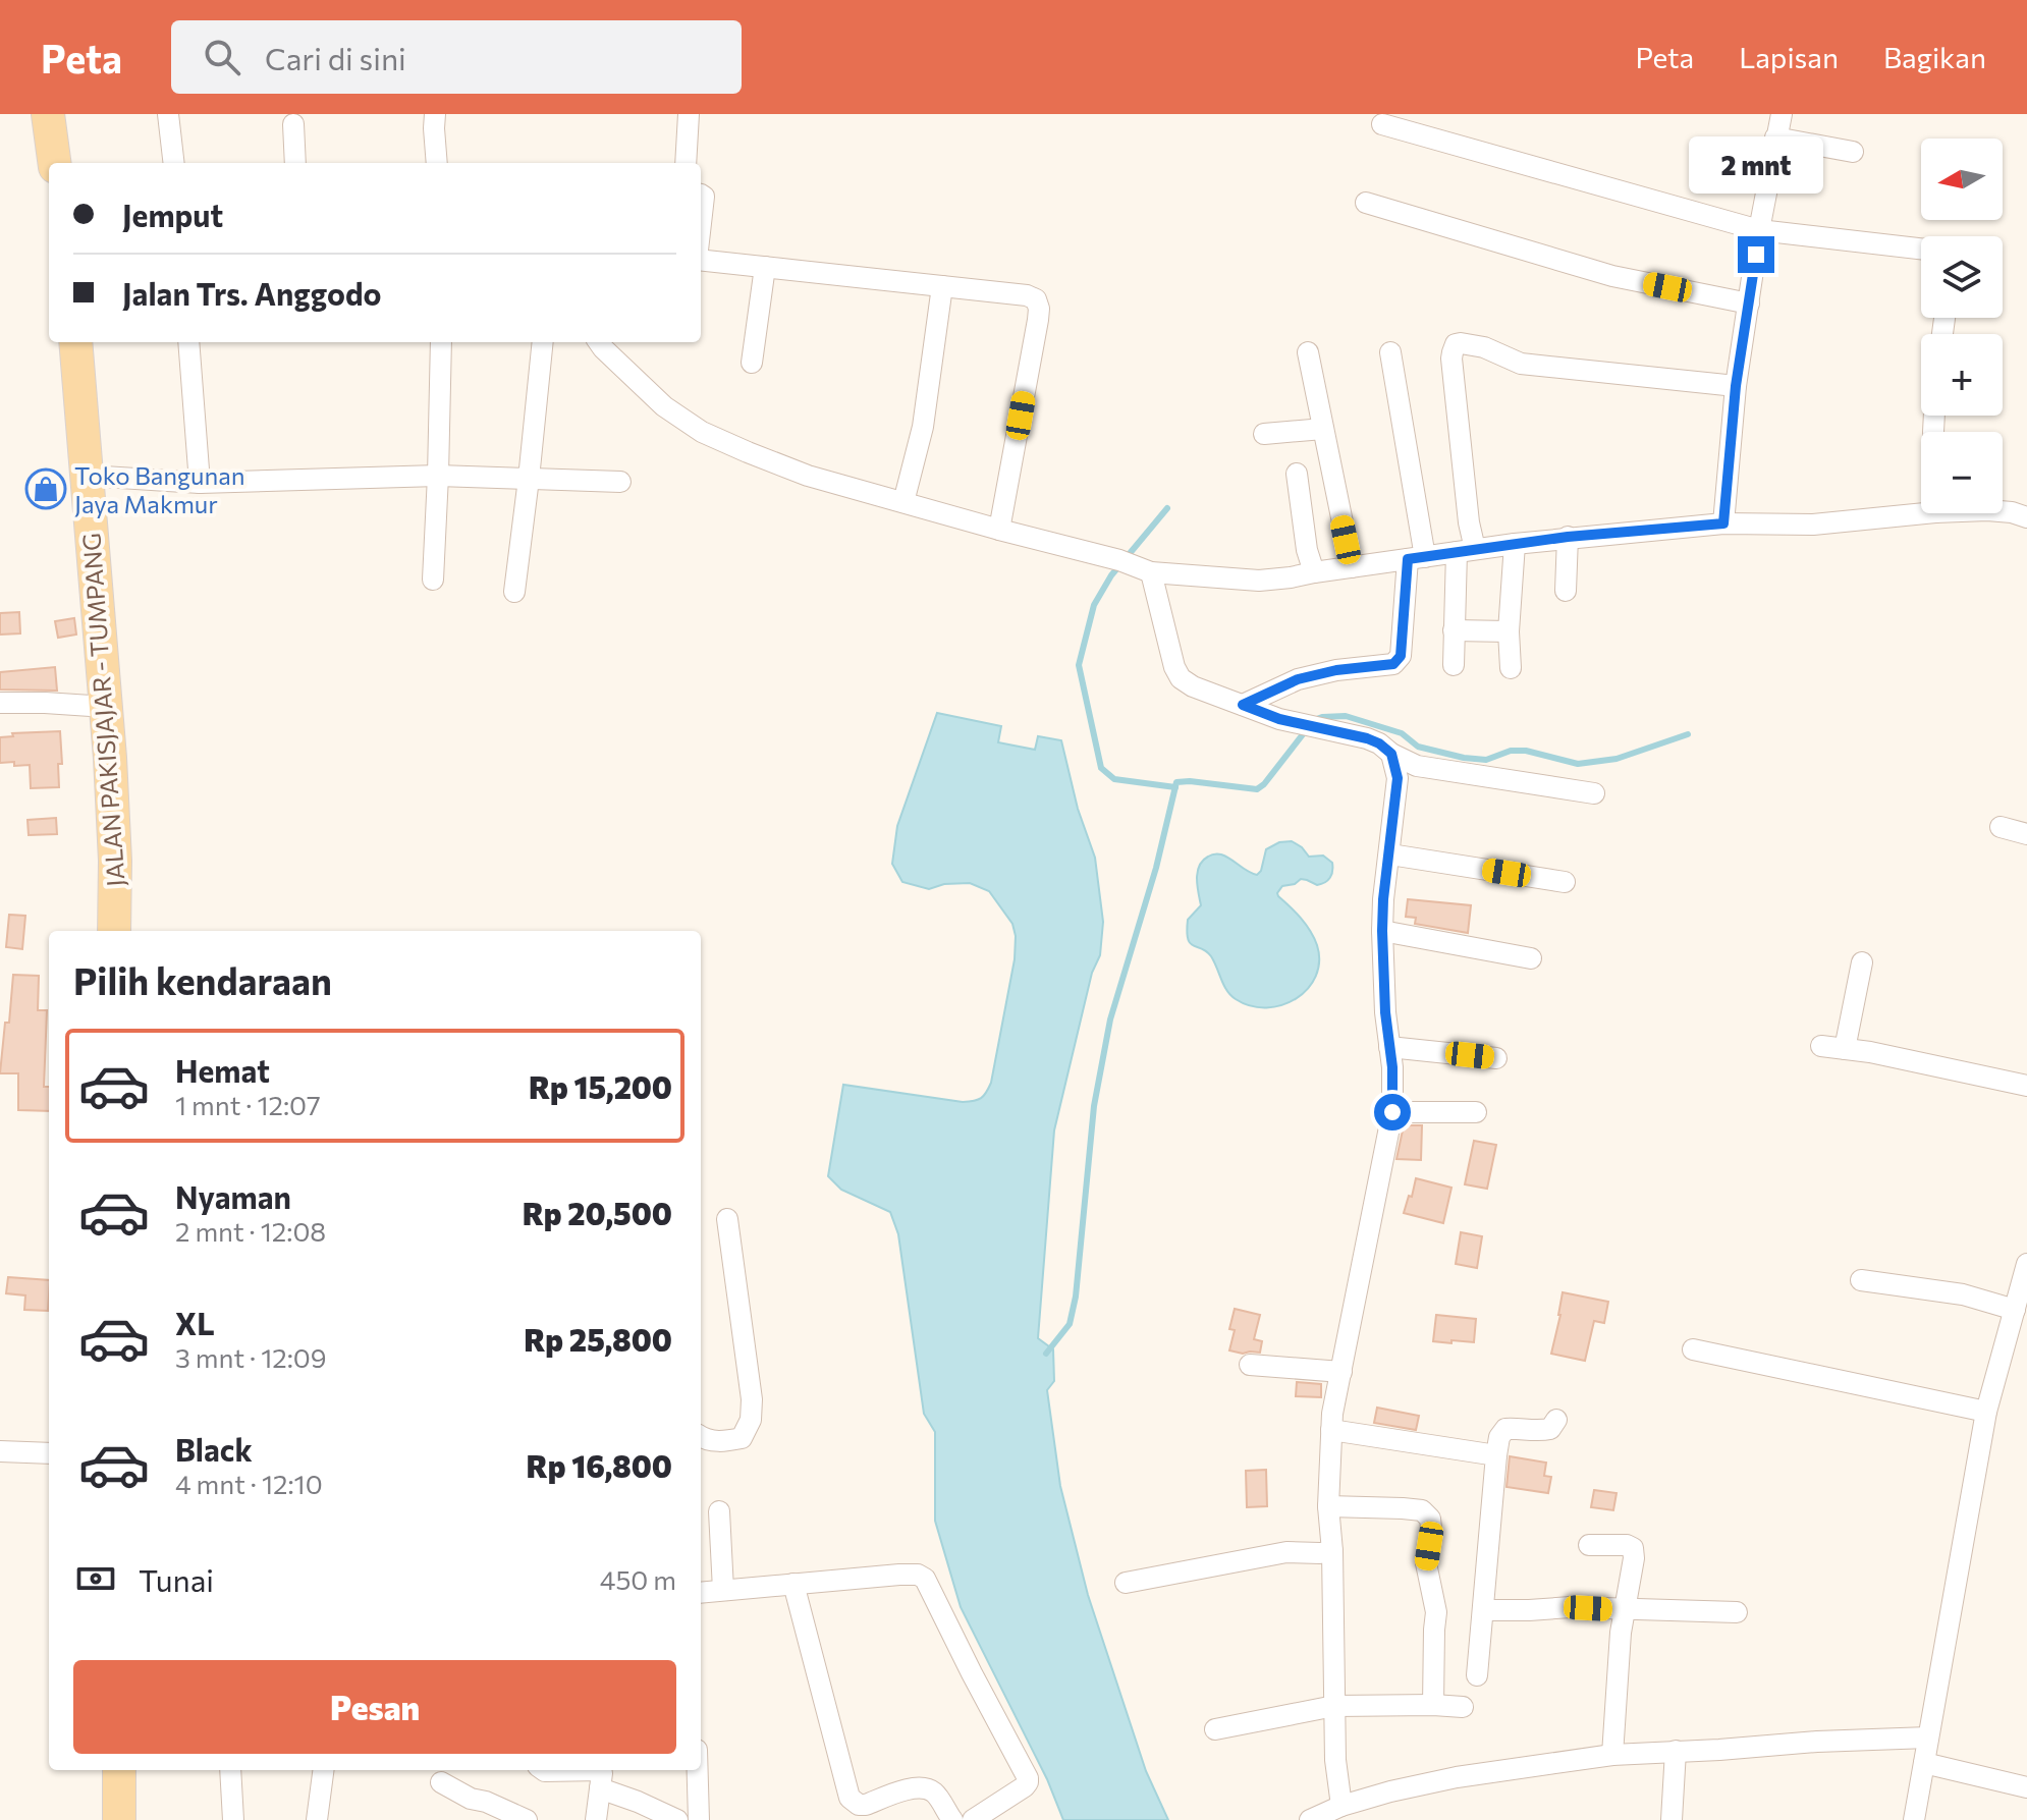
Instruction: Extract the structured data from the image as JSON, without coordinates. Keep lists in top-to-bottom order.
{
  "streets": {
    "main road": ["JALAN PAKISJAJAR - TUMPANG"]
  },
  "places": {
    "shop": ["Toko Bangunan Jaya Makmur"]
  },
  "north": "left",
  "page": {
    "header": "Peta",
    "search": "Cari di sini",
    "nav": ["Peta", "Lapisan", "Bagikan"],
    "bubble": "2 mnt",
    "map_buttons": ["+", "−"],
    "banner": ["Jemput", "Jalan Trs. Anggodo"],
    "heading": "Pilih kendaraan",
    "list": [
      {
        "name": "Hemat",
        "note": "1 mnt · 12:07",
        "value": "Rp 15,200"
      },
      {
        "name": "Nyaman",
        "note": "2 mnt · 12:08",
        "value": "Rp 20,500"
      },
      {
        "name": "XL",
        "note": "3 mnt · 12:09",
        "value": "Rp 25,800"
      },
      {
        "name": "Black",
        "note": "4 mnt · 12:10",
        "value": "Rp 16,800"
      }
    ],
    "pay": ["Tunai", "450 m"],
    "buttons": "Pesan"
  }
}
